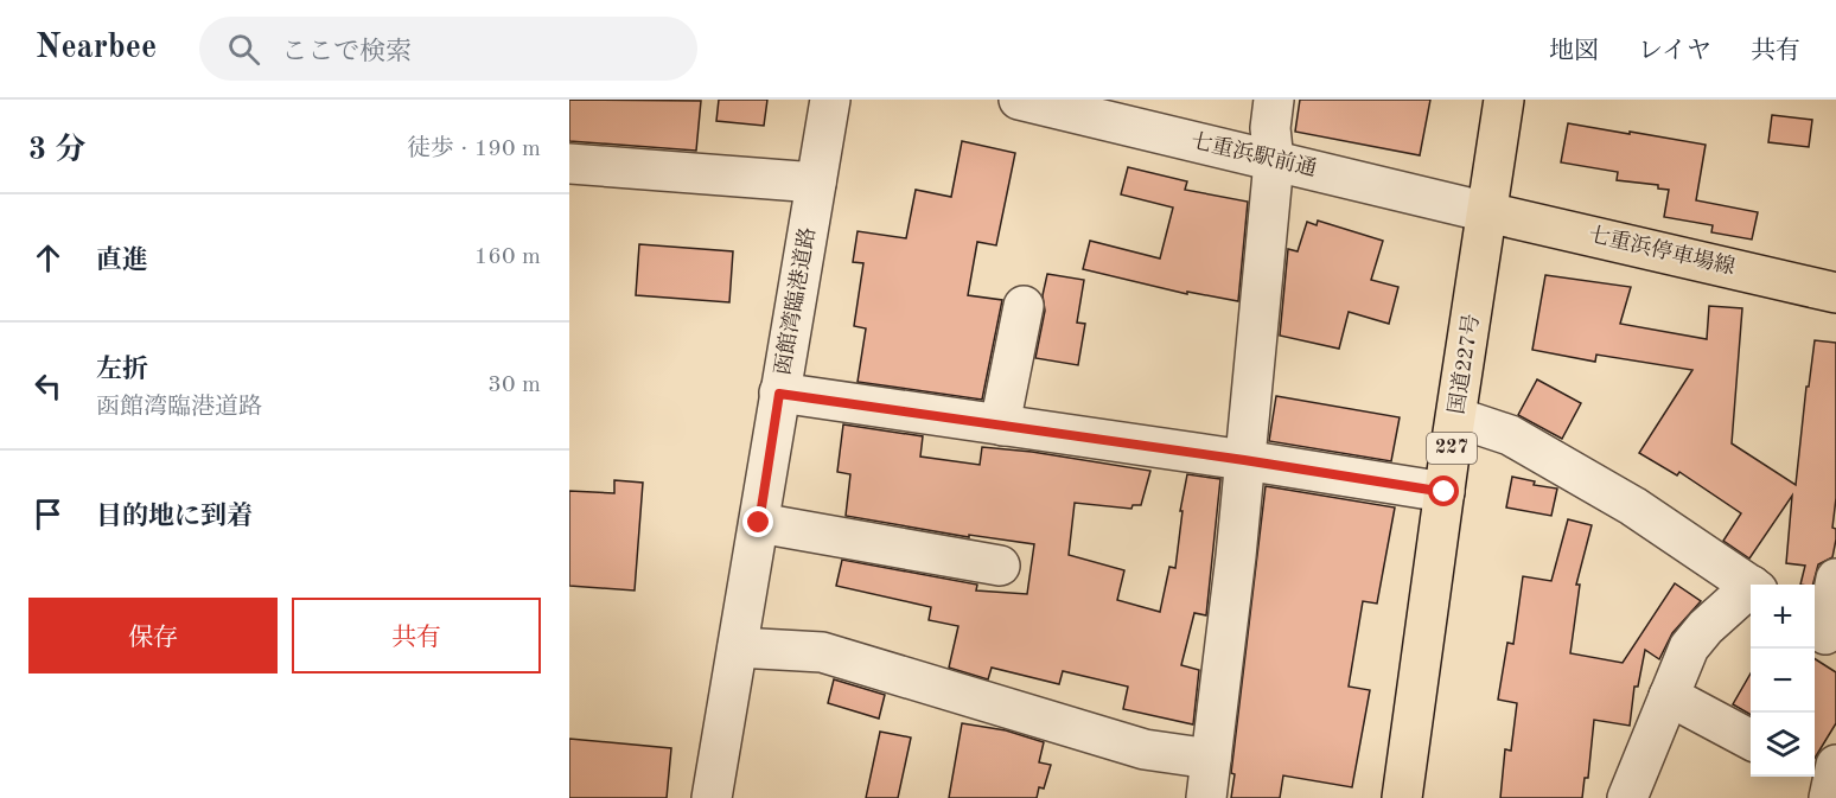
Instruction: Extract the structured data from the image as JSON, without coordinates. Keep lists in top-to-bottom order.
{
  "streets": {
    "main road": ["七重浜停車場線", "国道227号", "227"],
    "street": ["七重浜駅前通", "函館湾臨港道路"]
  },
  "crossings": [
    ["七重浜駅前通", "七重浜停車場線"],
    ["七重浜駅前通", "国道227号"],
    ["七重浜停車場線", "国道227号"]
  ],
  "page": {
    "header": "Nearbee",
    "search": "ここで検索",
    "nav": ["地図", "レイヤ", "共有"],
    "heading": ["3 分", "徒歩 · 190 m"],
    "list": [
      ["直進", "160 m"],
      ["左折", "函館湾臨港道路", "30 m"],
      "目的地に到着"
    ],
    "buttons": ["保存", "共有"],
    "map_buttons": ["+", "−"]
  }
}
